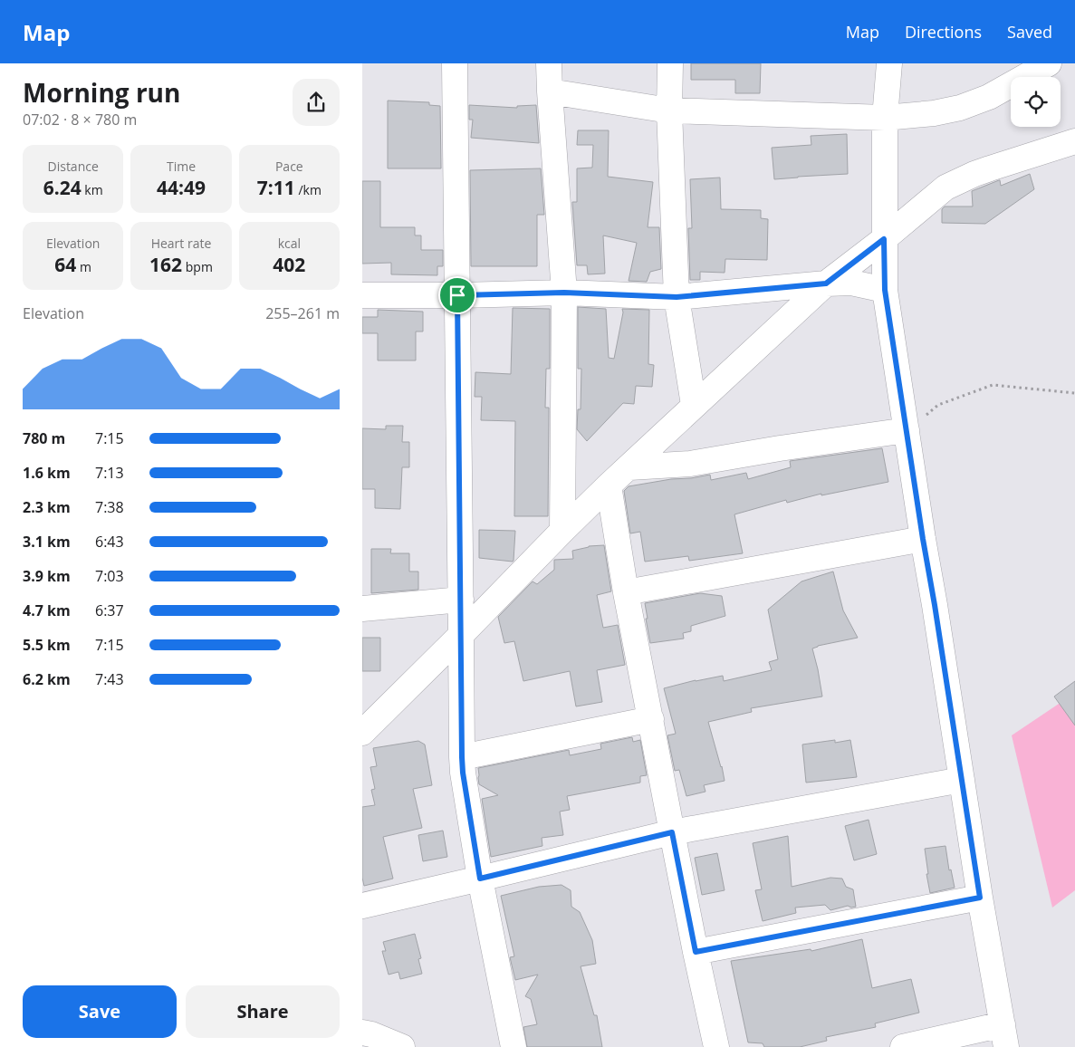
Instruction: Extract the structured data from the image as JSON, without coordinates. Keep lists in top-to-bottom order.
{
  "page": {
    "header": "Map",
    "nav": ["Map", "Directions", "Saved"],
    "heading": ["Morning run", "07:02 · 8 × 780 m"],
    "stats": [
      ["Distance", "6.24 km"],
      ["Time", "44:49"],
      ["Pace", "7:11 /km"],
      ["Elevation", "64 m"],
      ["Heart rate", "162 bpm"],
      ["kcal", "402"]
    ],
    "chart": ["Elevation", "255–261 m"],
    "list": [
      {
        "name": "780 m",
        "note": "7:15"
      },
      {
        "name": "1.6 km",
        "note": "7:13"
      },
      {
        "name": "2.3 km",
        "note": "7:38"
      },
      {
        "name": "3.1 km",
        "note": "6:43"
      },
      {
        "name": "3.9 km",
        "note": "7:03"
      },
      {
        "name": "4.7 km",
        "note": "6:37"
      },
      {
        "name": "5.5 km",
        "note": "7:15"
      },
      {
        "name": "6.2 km",
        "note": "7:43"
      }
    ],
    "buttons": ["Save", "Share"]
  }
}
